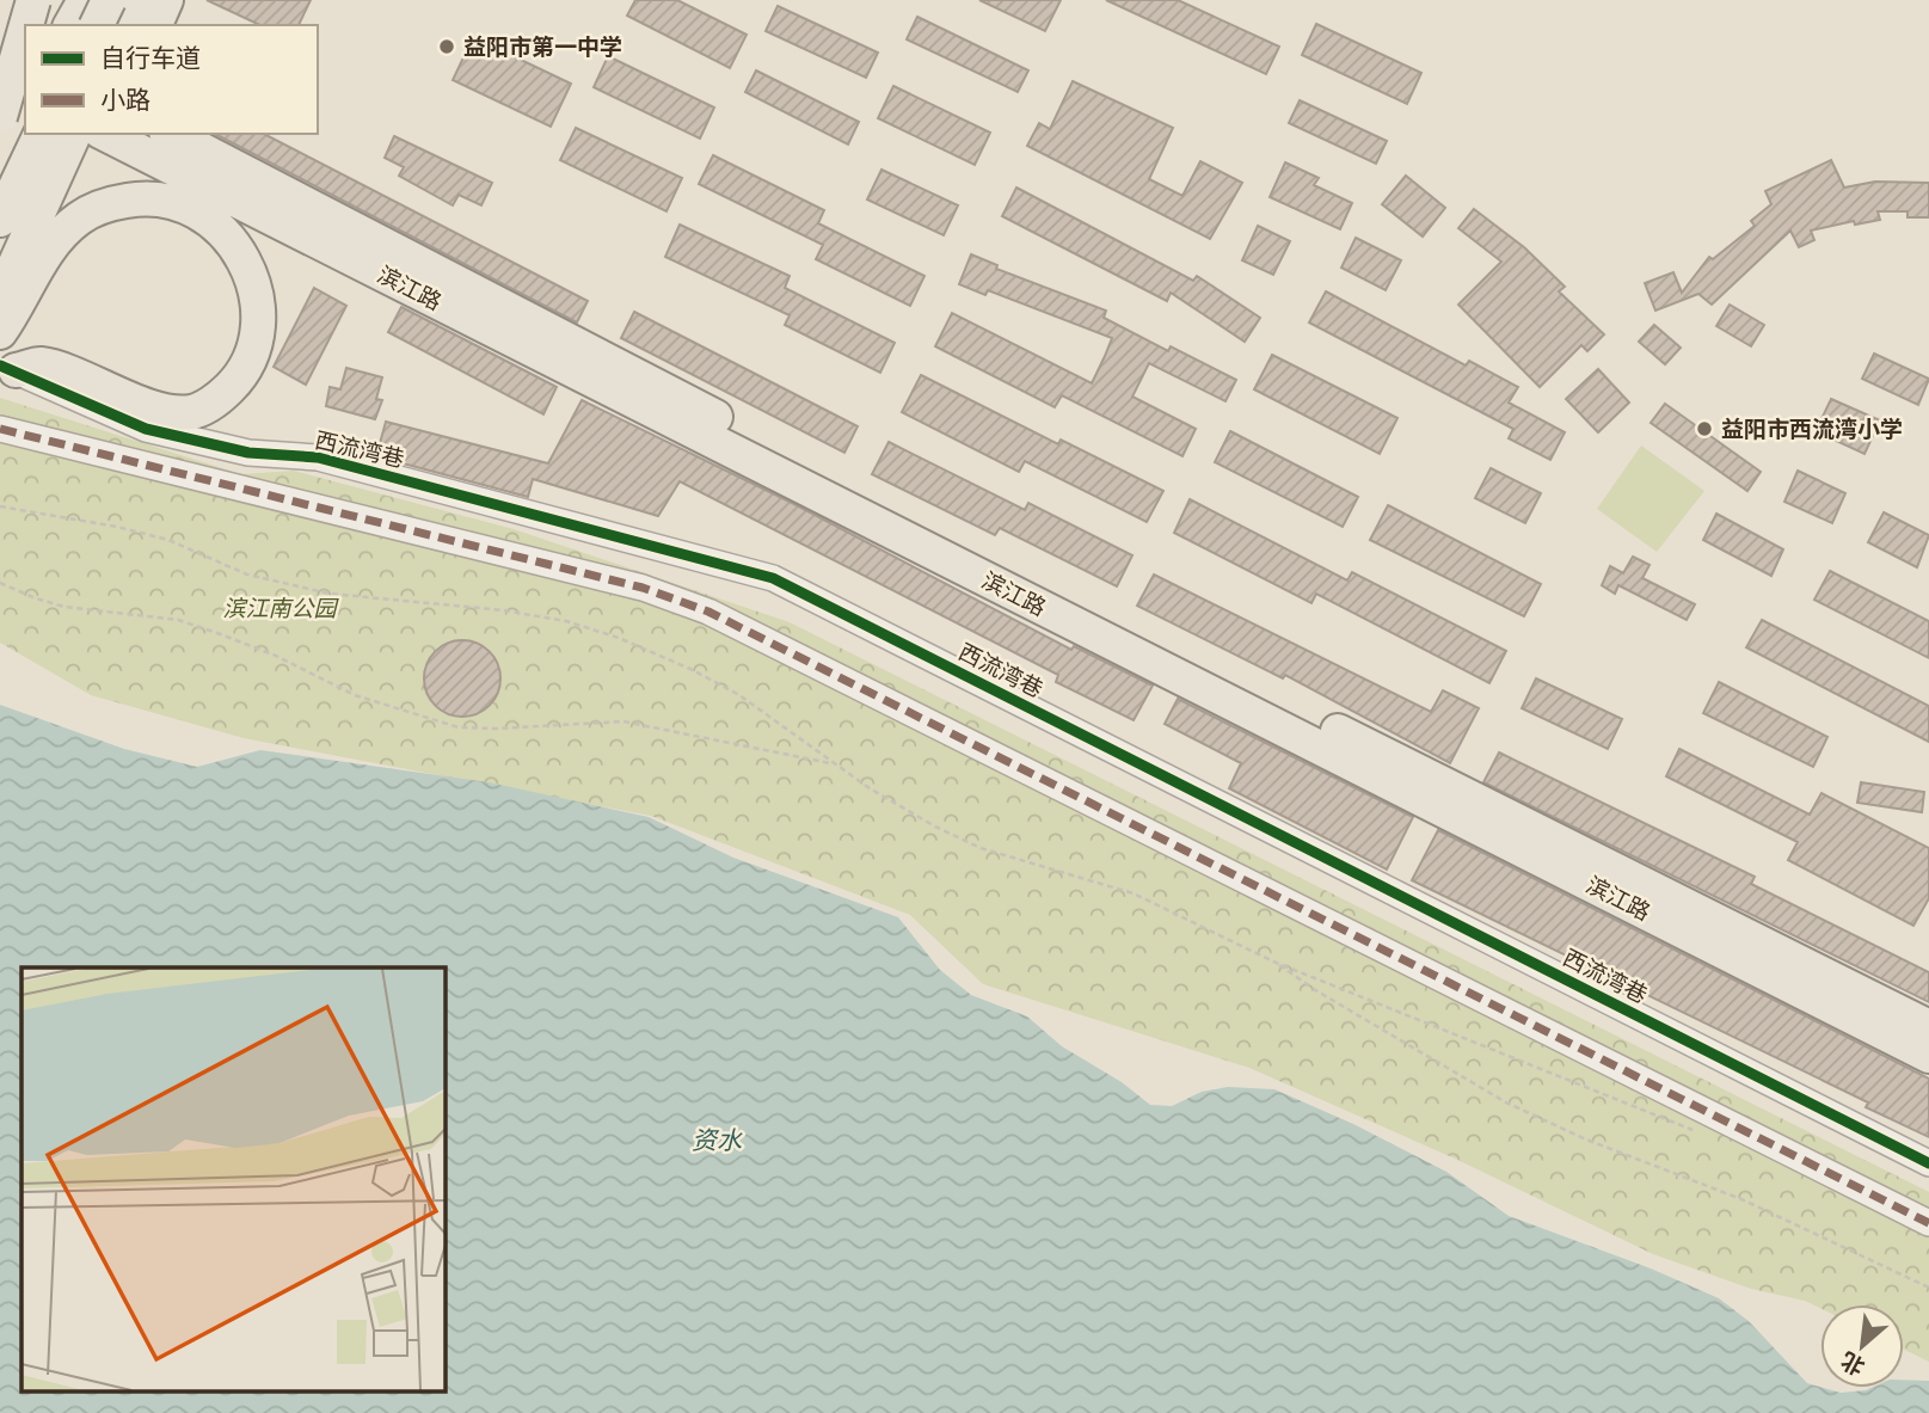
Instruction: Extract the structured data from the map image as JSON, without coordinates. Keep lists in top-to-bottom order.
{
  "streets": {
    "main road": ["滨江路"],
    "street": ["西流湾巷"]
  },
  "water": ["资水"],
  "parks": ["滨江南公园"],
  "places": ["益阳市第一中学", "益阳市西流湾小学"],
  "legend": ["自行车道", "小路"],
  "north": "bottom left"
}
